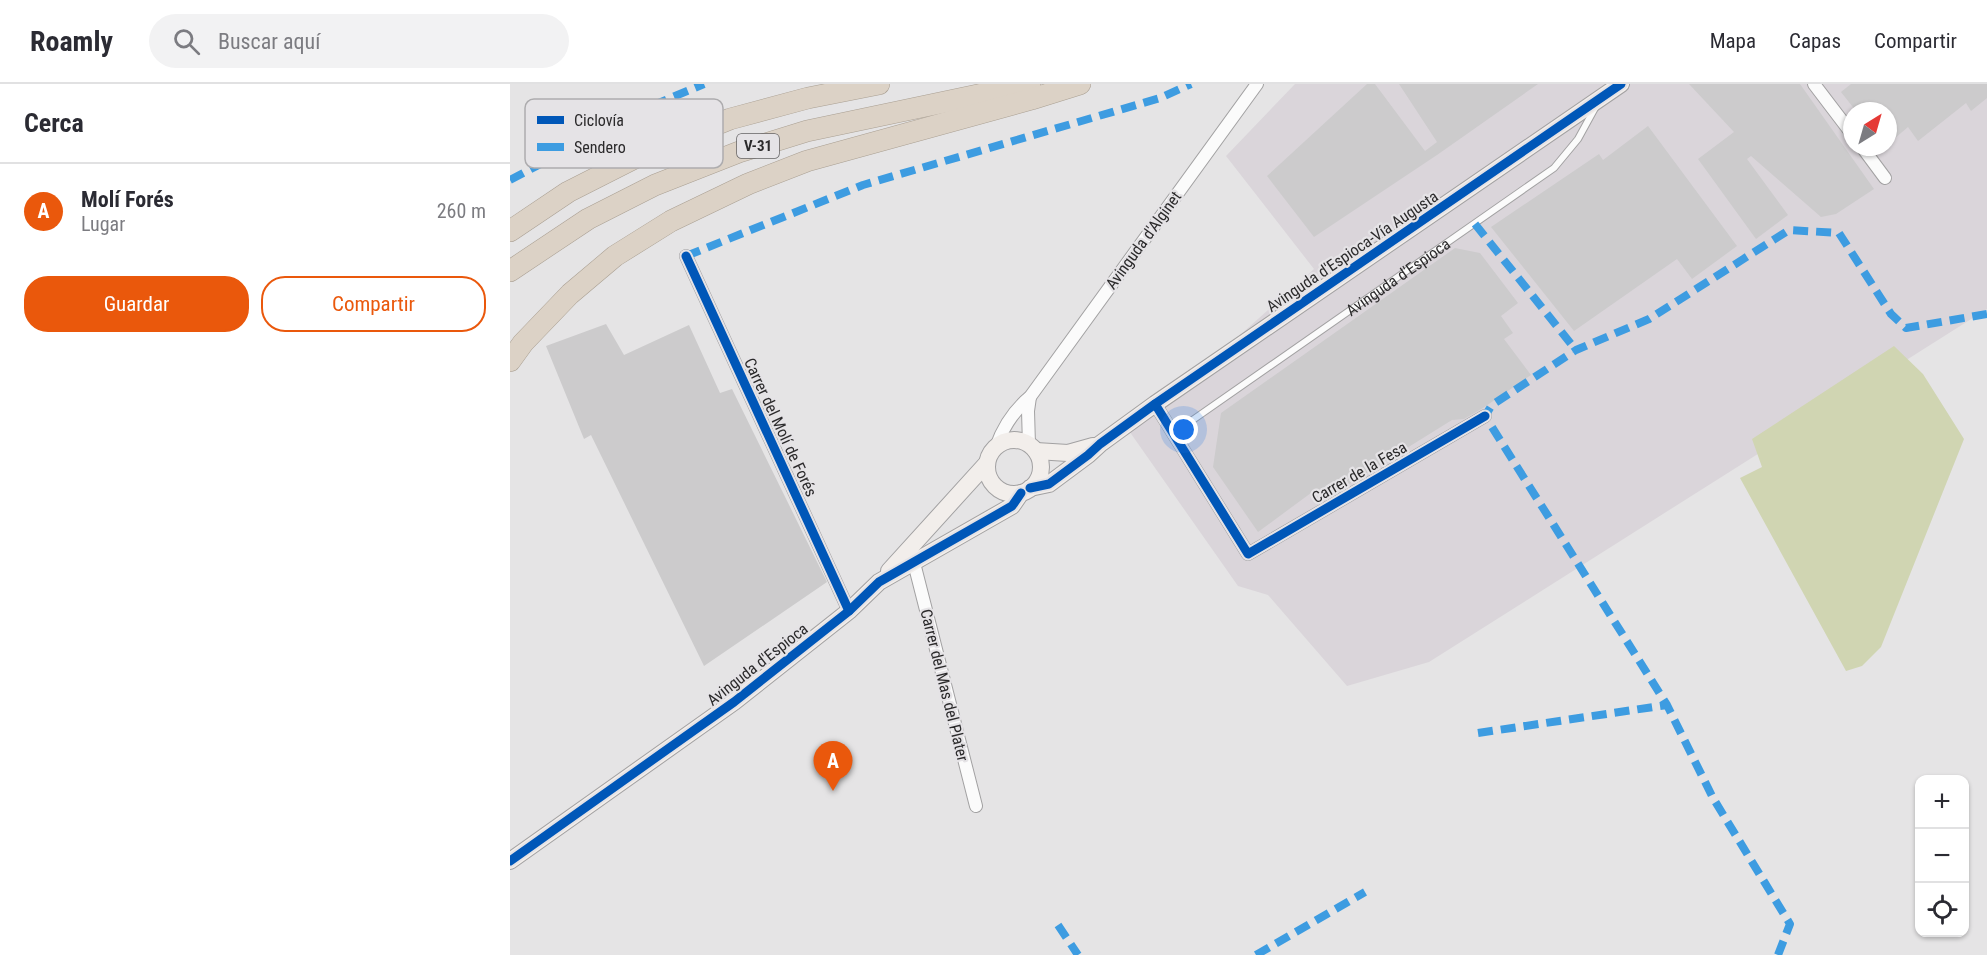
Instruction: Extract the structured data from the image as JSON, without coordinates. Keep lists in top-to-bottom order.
{
  "streets": {
    "highway": ["V-31"],
    "street": [
      "Avinguda d'Alginet",
      "Avinguda d'Espioca-Vía Augusta",
      "Avinguda d'Espioca",
      "Carrer del Molí de Forés",
      "Carrer de la Fesa",
      "Carrer del Mas del Plater"
    ]
  },
  "crossings": [
    ["Avinguda d'Alginet", "Avinguda d'Espioca"],
    ["Avinguda d'Espioca-Vía Augusta", "Avinguda d'Espioca"],
    ["Avinguda d'Espioca", "Carrer del Molí de Forés"],
    ["Avinguda d'Espioca", "Carrer de la Fesa"],
    ["Avinguda d'Espioca", "Carrer del Mas del Plater"]
  ],
  "legend": ["Ciclovía", "Sendero"],
  "north": "top right",
  "page": {
    "header": "Roamly",
    "search": "Buscar aquí",
    "nav": ["Mapa", "Capas", "Compartir"],
    "heading": "Cerca",
    "list": [
      {
        "mark": "A",
        "name": "Molí Forés",
        "note": "Lugar",
        "value": "260 m"
      }
    ],
    "buttons": ["Guardar", "Compartir"],
    "pins": "A",
    "map_buttons": ["+", "−"]
  }
}
